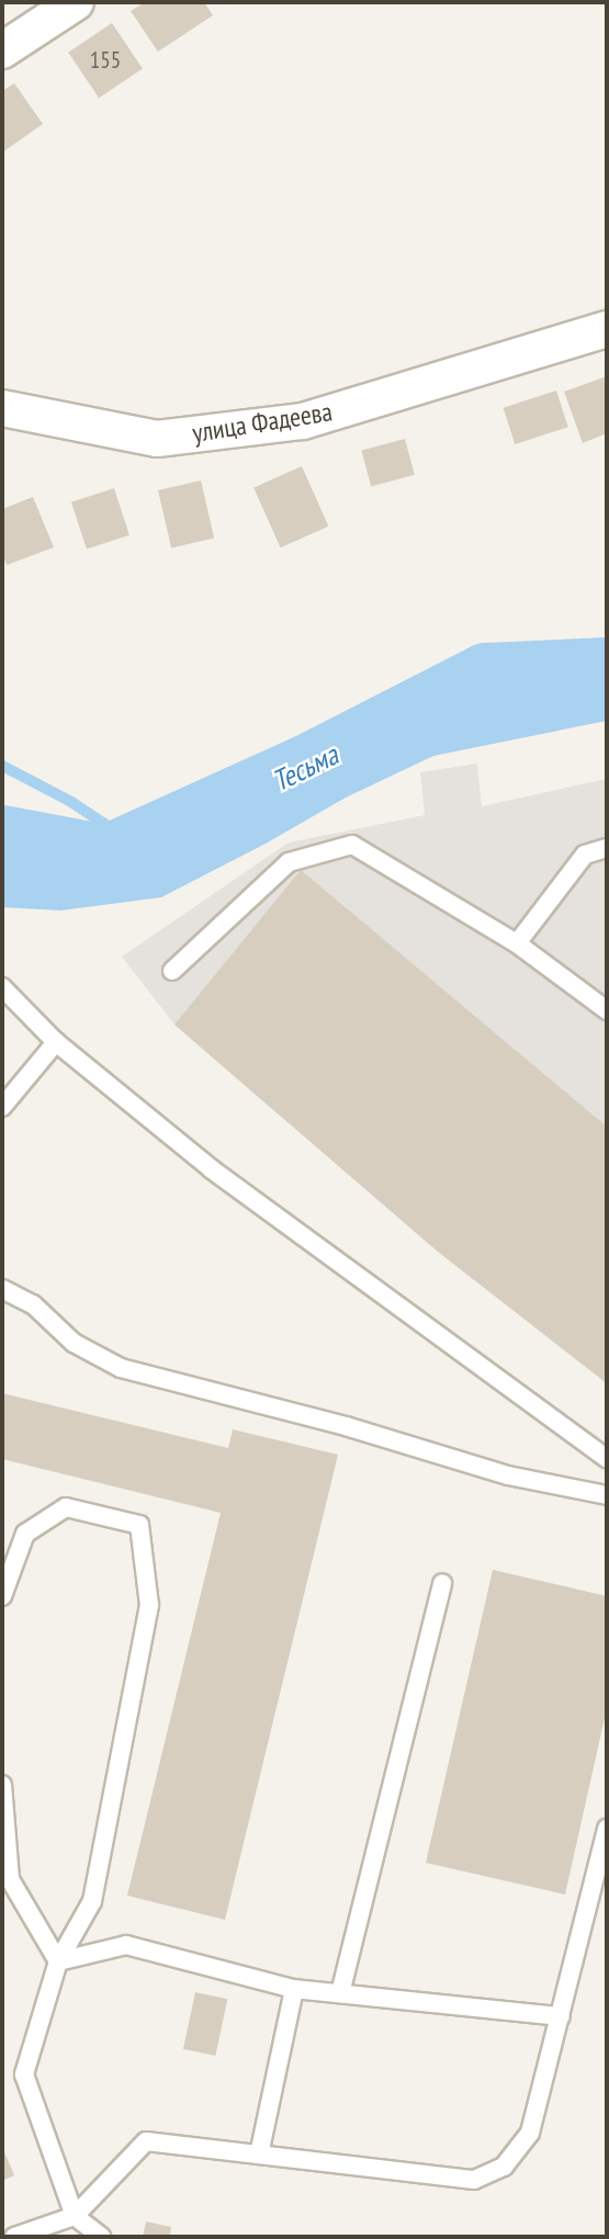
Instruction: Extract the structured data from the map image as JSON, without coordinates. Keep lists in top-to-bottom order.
{
  "streets": {
    "street": ["улица Фадеева"]
  },
  "water": ["Тесьма"],
  "house_numbers": ["155"]
}
